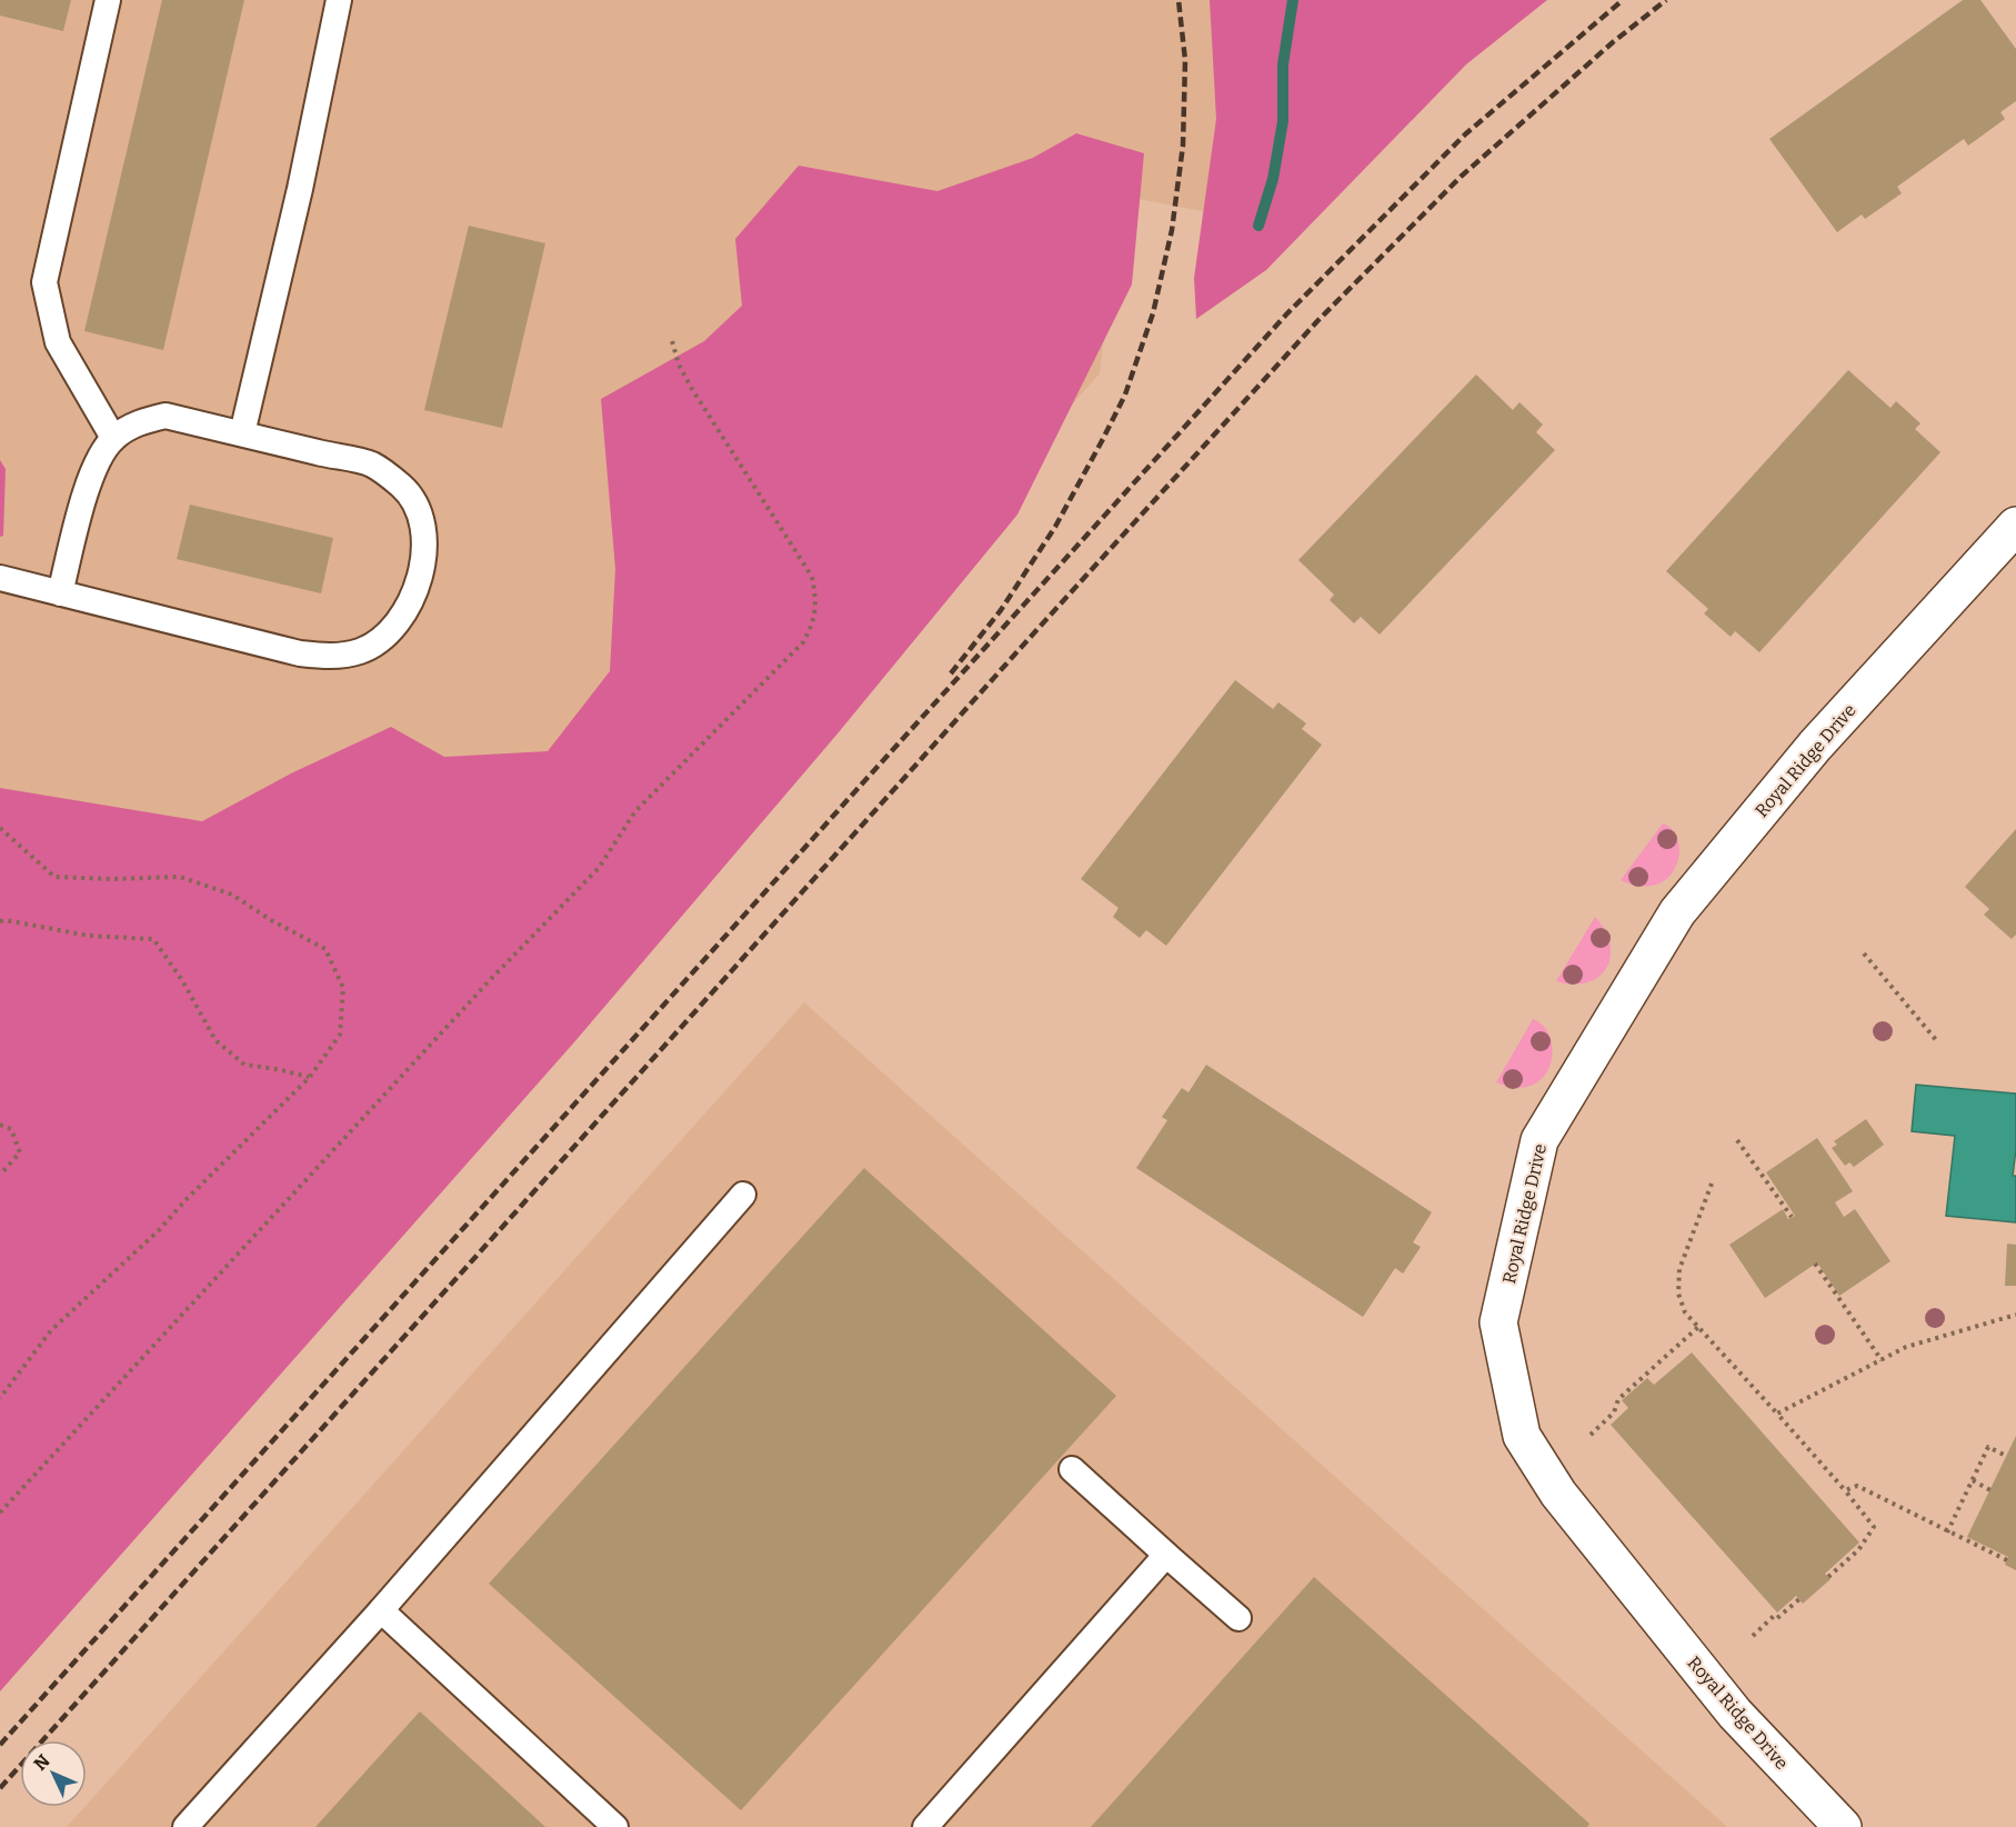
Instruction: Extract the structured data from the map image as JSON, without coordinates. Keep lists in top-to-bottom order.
{
  "streets": {
    "street": ["Royal Ridge Drive"]
  },
  "north": "top left"
}
